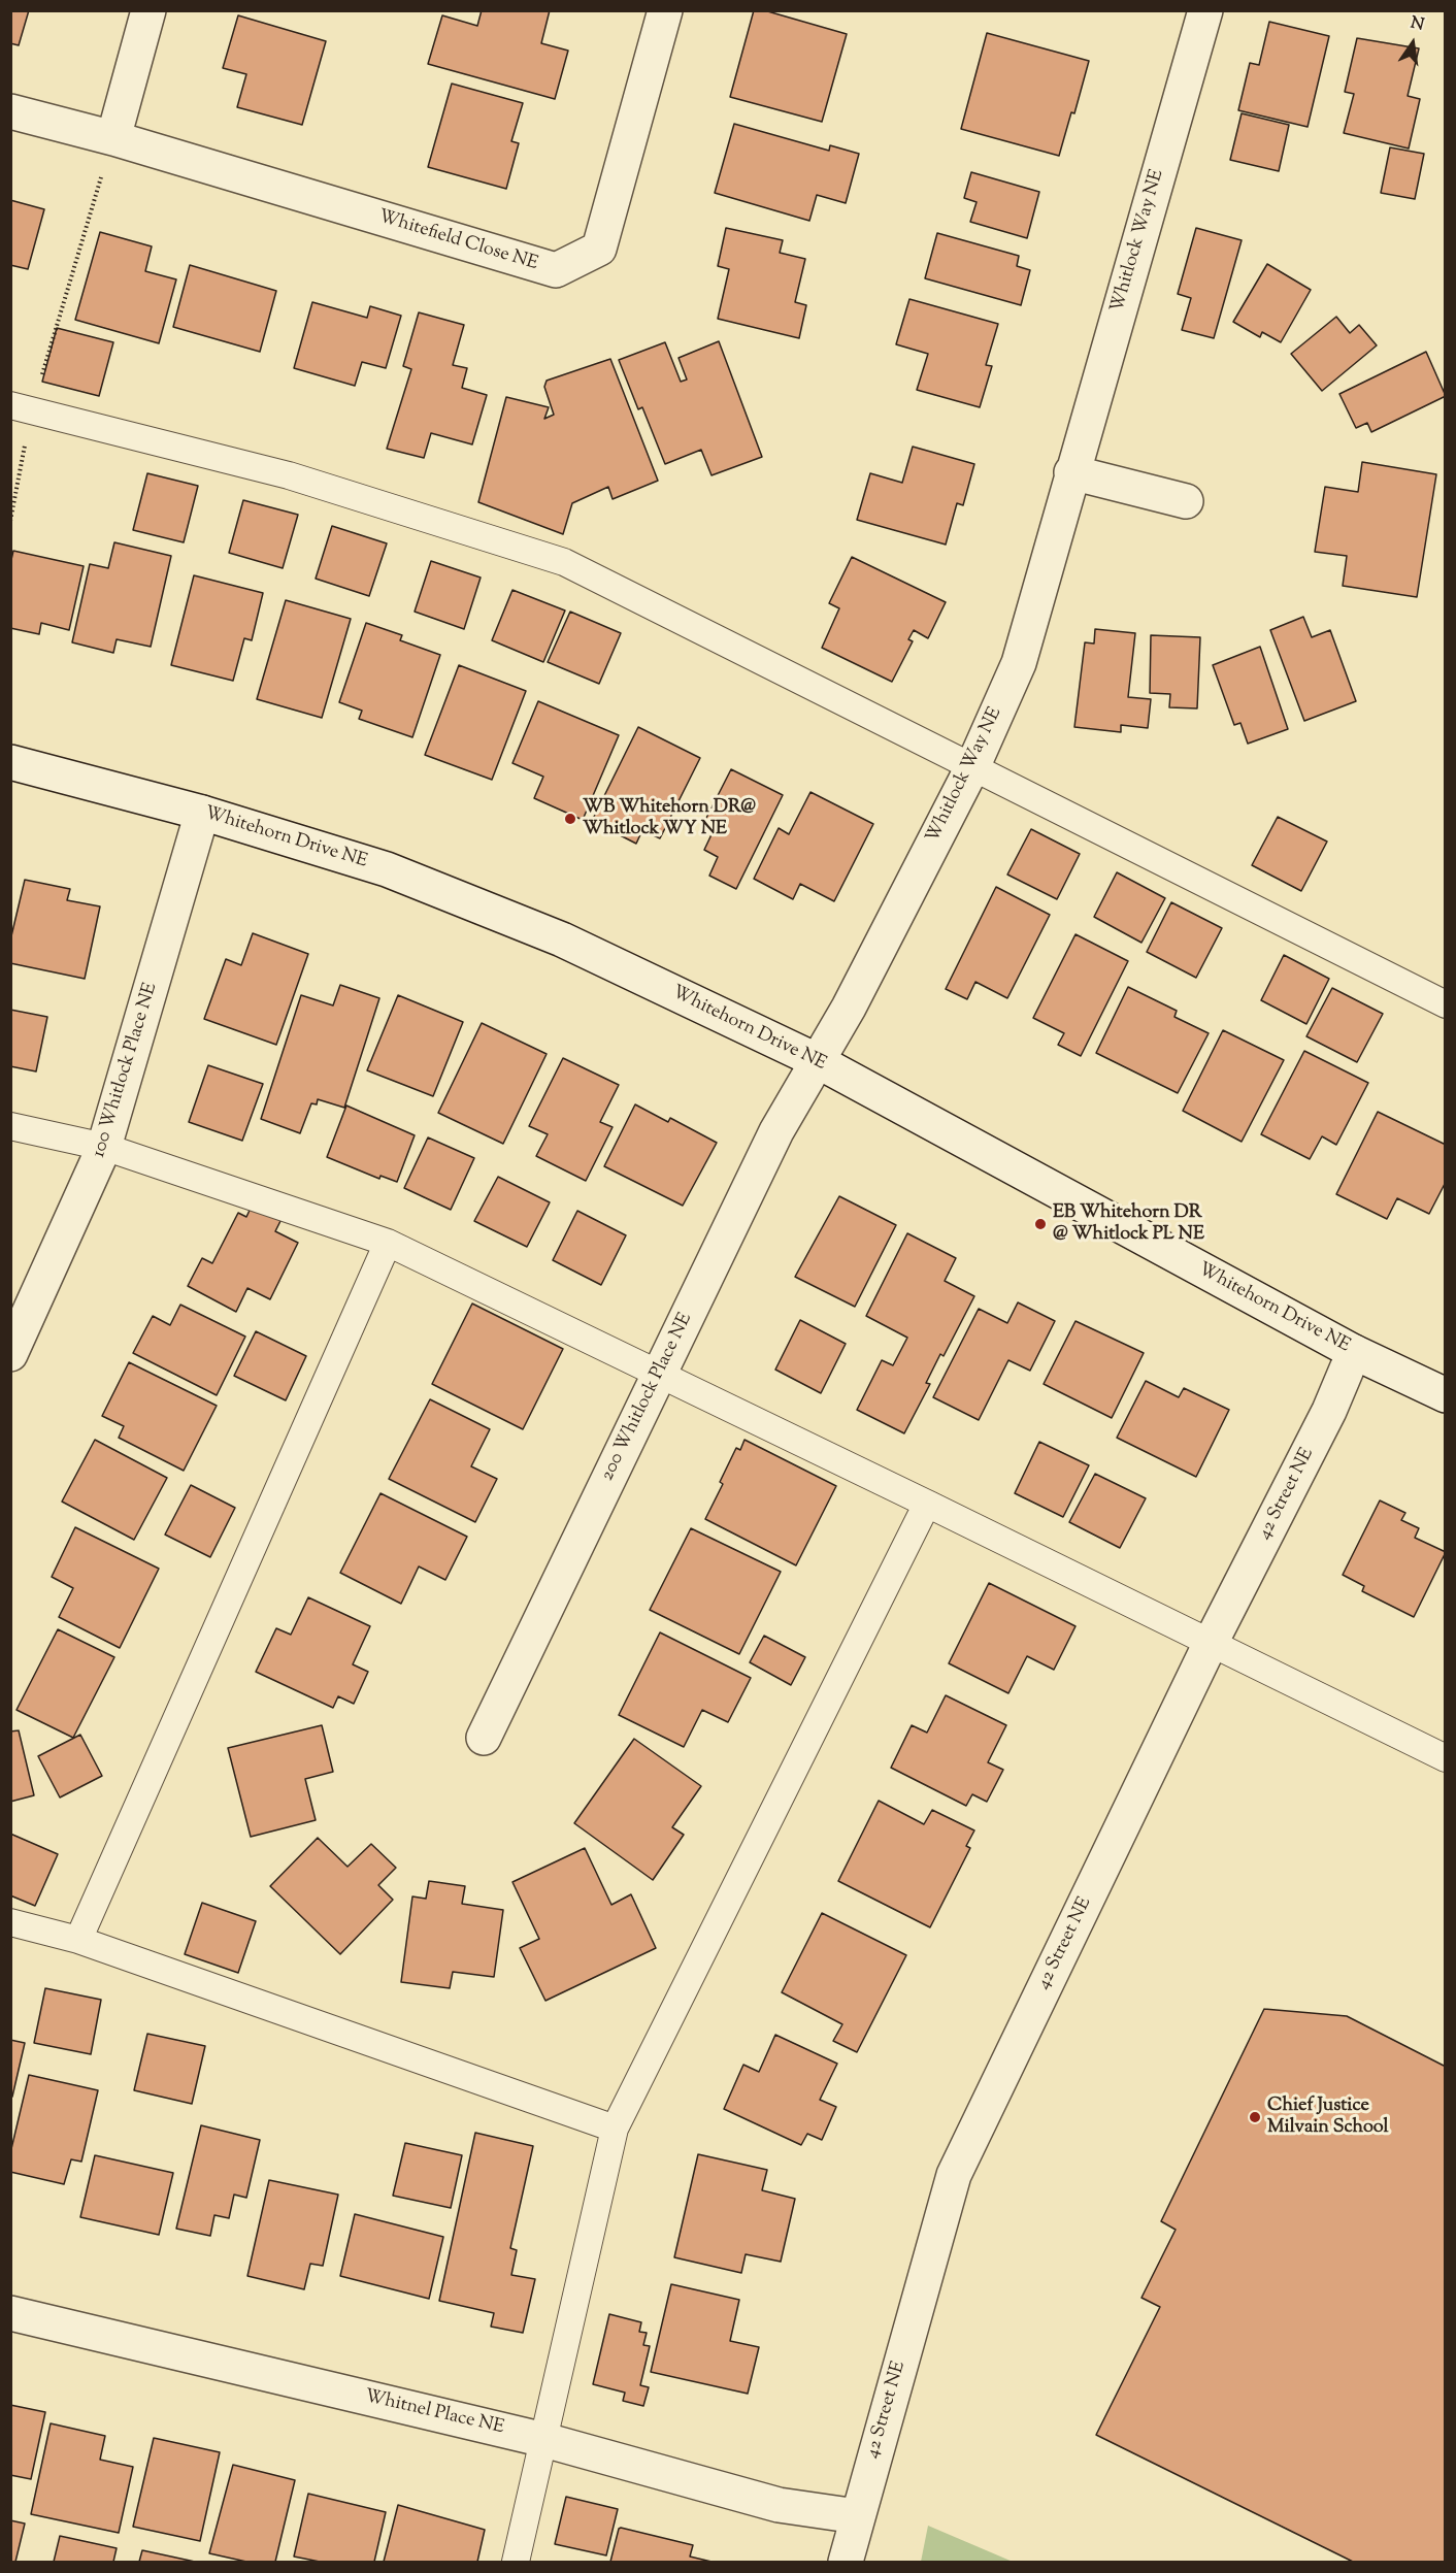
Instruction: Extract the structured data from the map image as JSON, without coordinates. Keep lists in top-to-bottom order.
{
  "streets": {
    "street": [
      "Whitefield Close NE",
      "Whitlock Way NE",
      "Whitehorn Drive NE",
      "100 Whitlock Place NE",
      "200 Whitlock Place NE",
      "42 Street NE",
      "Whitnel Place NE"
    ]
  },
  "crossings": [
    ["Whitlock Way NE", "Whitehorn Drive NE"],
    ["Whitlock Way NE", "200 Whitlock Place NE"],
    ["Whitehorn Drive NE", "100 Whitlock Place NE"],
    ["Whitehorn Drive NE", "200 Whitlock Place NE"],
    ["Whitehorn Drive NE", "42 Street NE"],
    ["42 Street NE", "Whitnel Place NE"]
  ],
  "places": ["WB Whitehorn DR@ Whitlock WY NE", "EB Whitehorn DR @ Whitlock PL NE", "Chief Justice Milvain School"],
  "north": "top"
}
